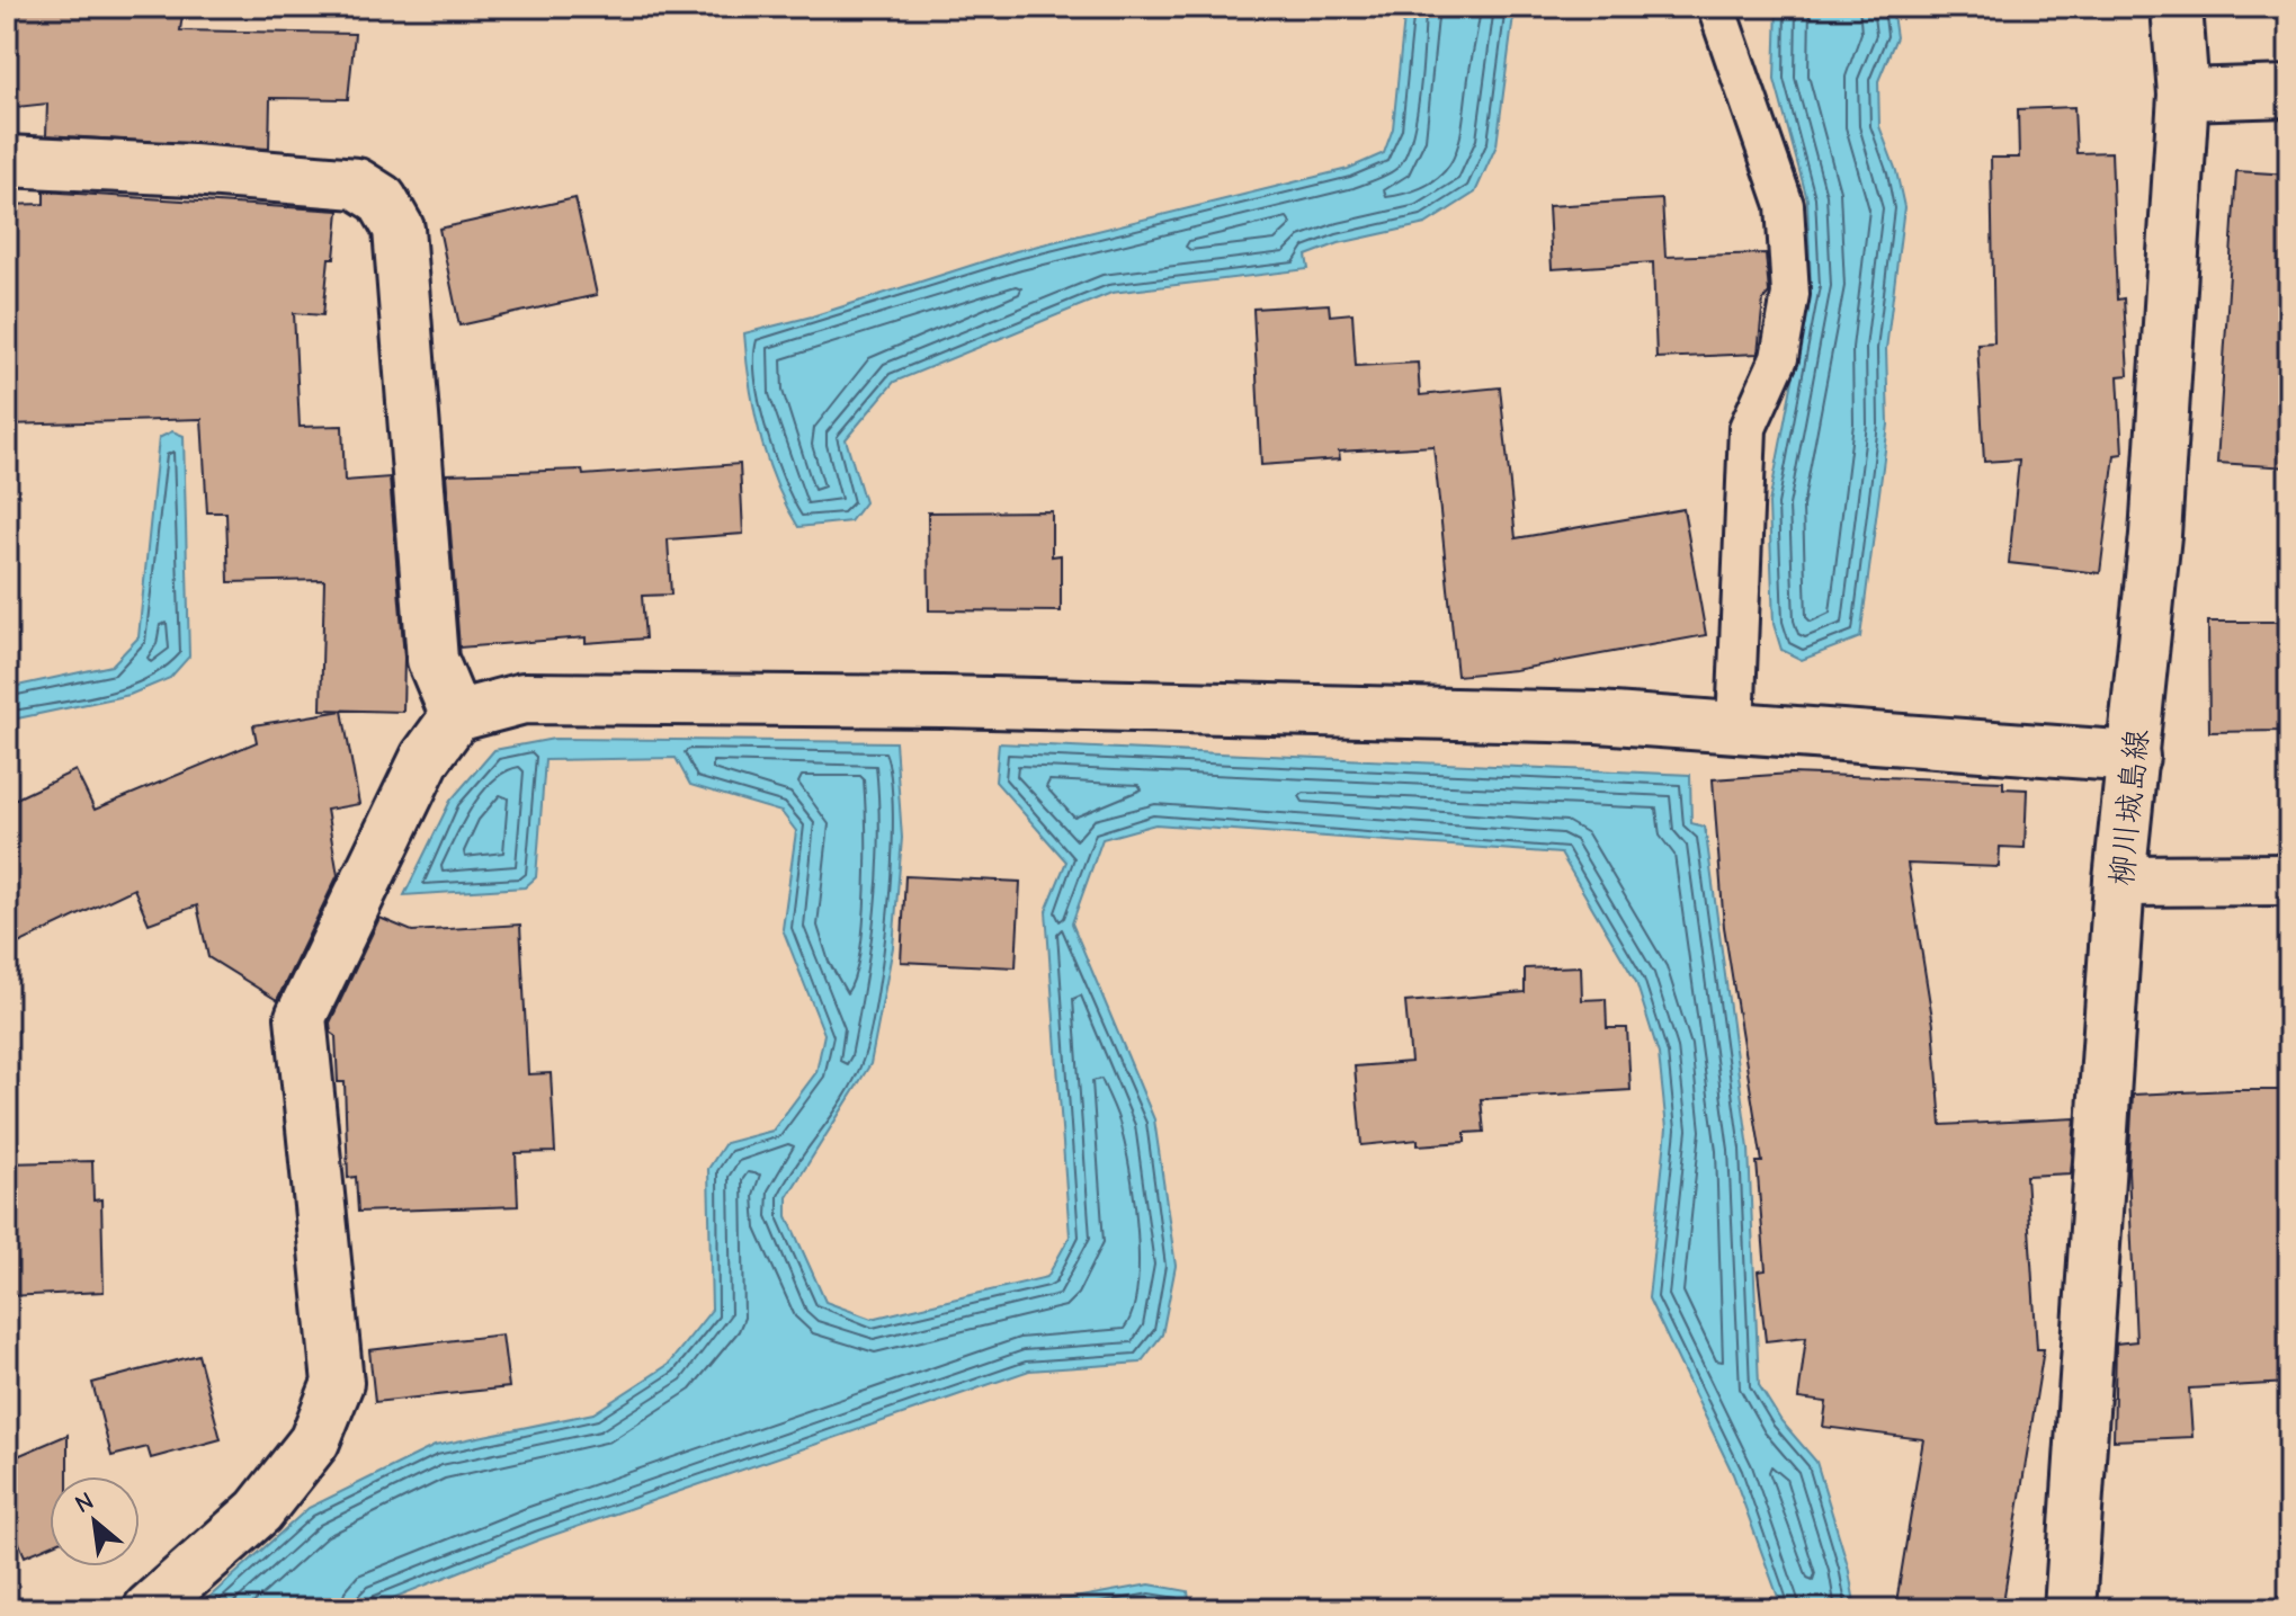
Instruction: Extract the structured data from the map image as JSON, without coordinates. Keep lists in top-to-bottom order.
{
  "streets": {
    "street": ["柳川城島線"]
  },
  "north": "top left"
}
